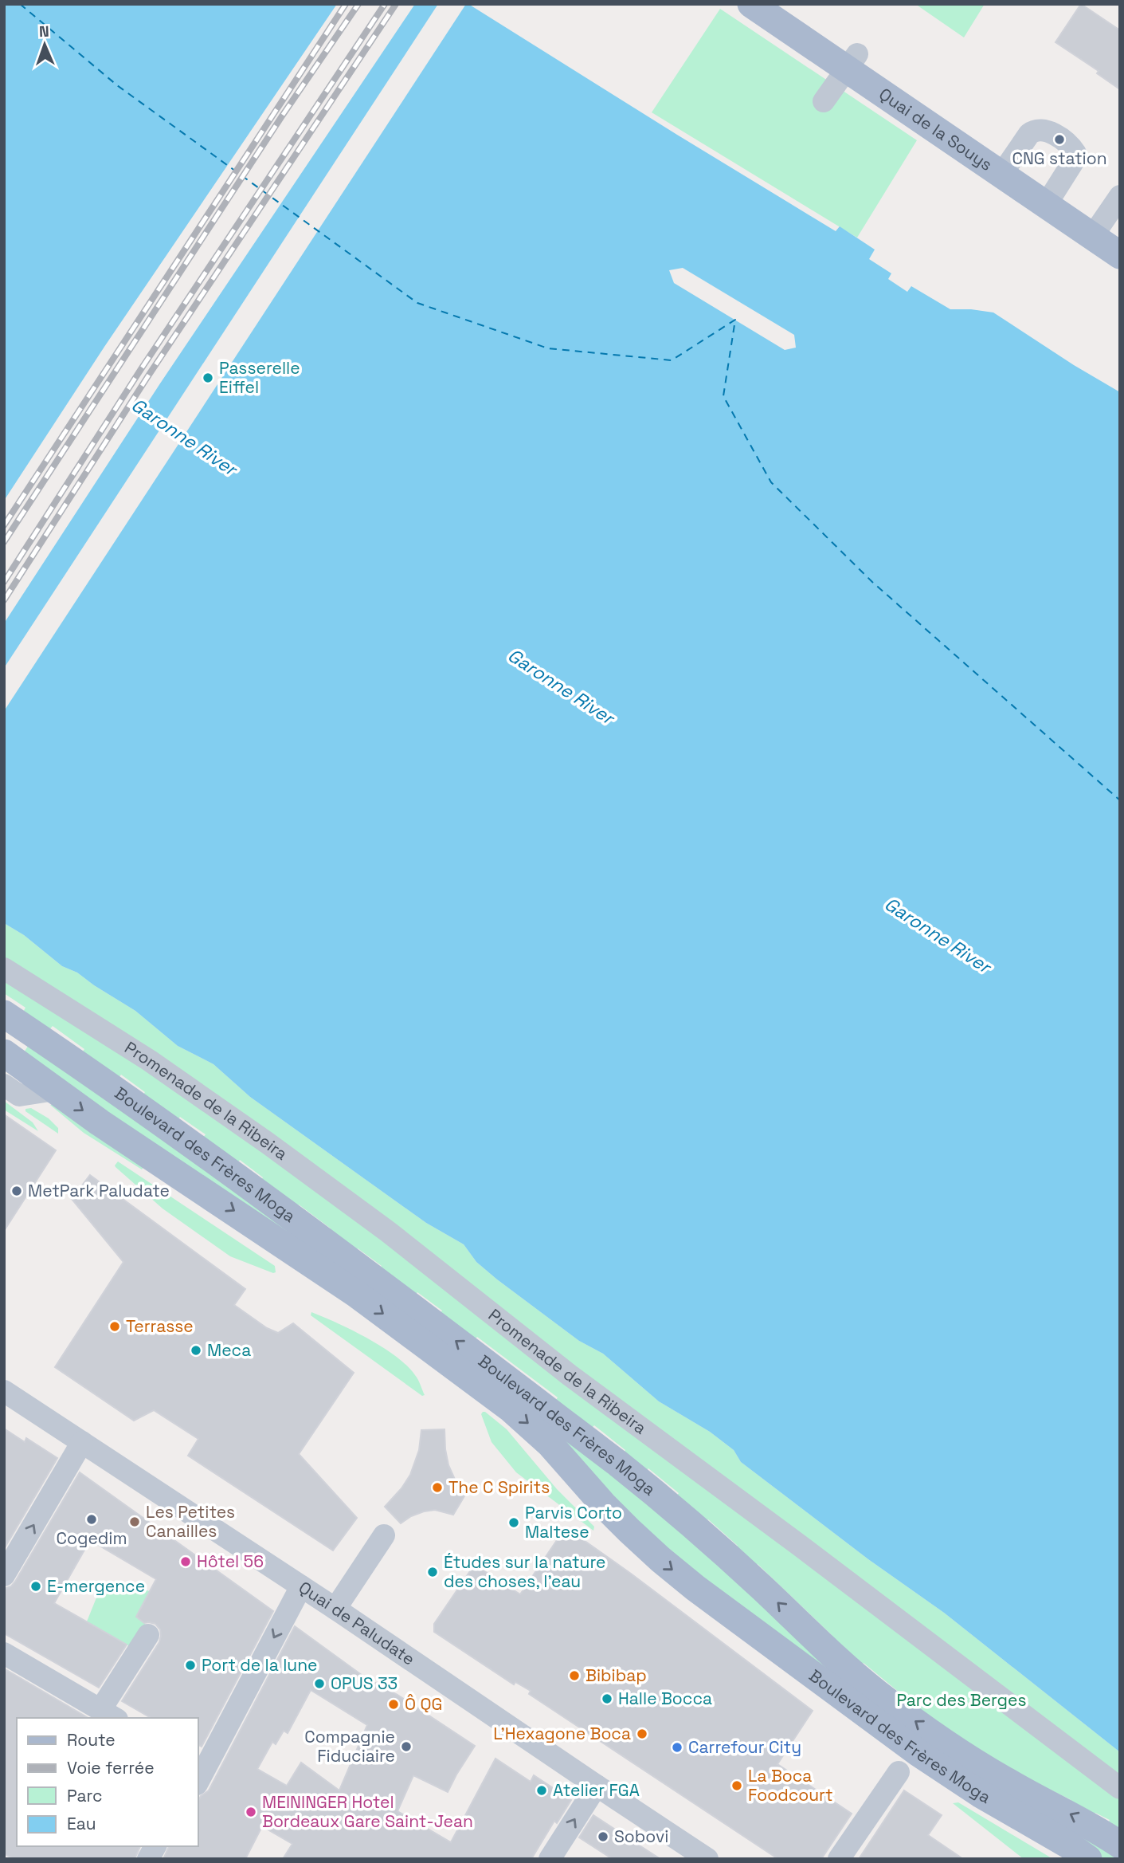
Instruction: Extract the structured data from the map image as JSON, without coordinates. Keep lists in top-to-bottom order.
{
  "streets": {
    "main road": ["Quai de la Souys", "Boulevard des Frères Moga"],
    "street": ["Promenade de la Ribeira", "Quai de Paludate"]
  },
  "water": ["Garonne River"],
  "parks": ["Parc des Berges"],
  "places": [
    "CNG station",
    "Passerelle Eiffel",
    "MetPark Paludate",
    "Terrasse",
    "Meca",
    "The C Spirits",
    "Cogedim",
    "Les Petites Canailles",
    "Parvis Corto Maltese",
    "Hôtel 56",
    "Études sur la nature des choses, l'eau",
    "E-mergence",
    "Port de la lune",
    "Bibibap",
    "OPUS 33",
    "Halle Bocca",
    "Ô QG",
    "L’Hexagone Boca",
    "Compagnie Fiduciaire",
    "Carrefour City",
    "La Boca Foodcourt",
    "Atelier FGA",
    "MEININGER Hotel Bordeaux Gare Saint-Jean",
    "Sobovi"
  ],
  "legend": [
    "Route",
    "Voie ferrée",
    "Parc",
    "Eau"
  ],
  "north": "top"
}
